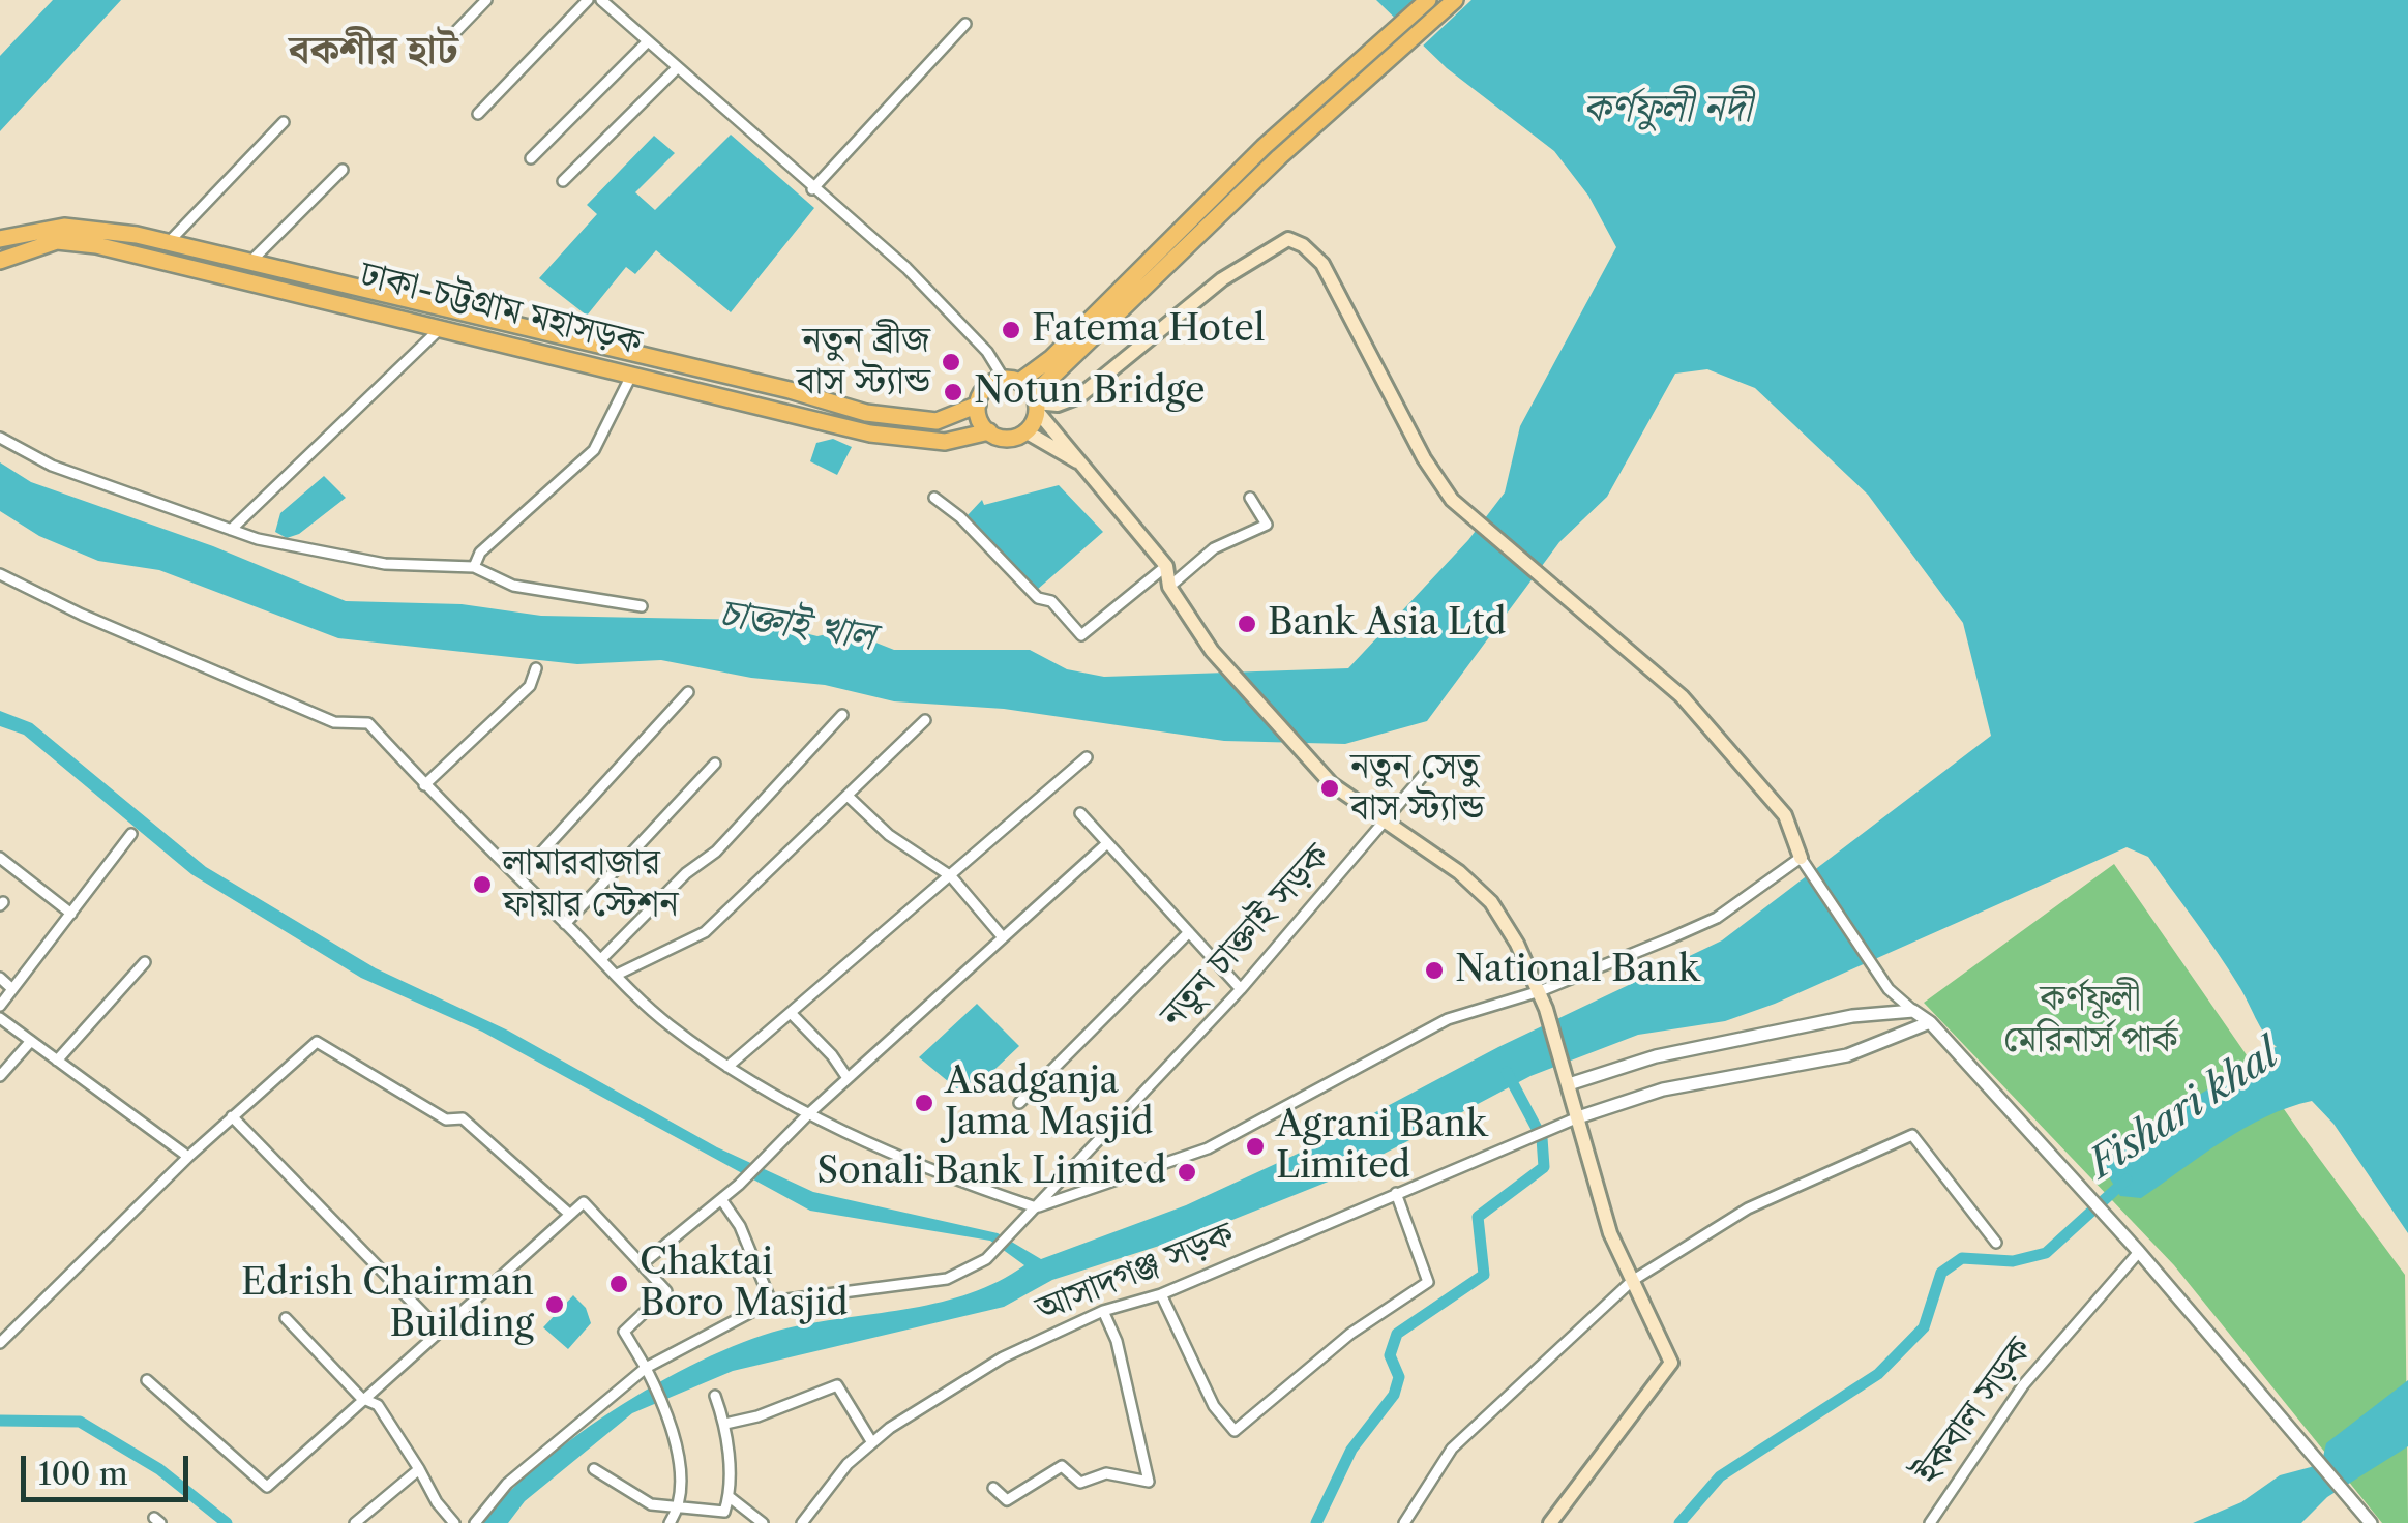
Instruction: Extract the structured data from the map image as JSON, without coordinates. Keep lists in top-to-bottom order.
{
  "streets": {
    "highway": ["ঢাকা-চট্টগ্রাম মহাসড়ক"],
    "street": ["নতুন চাক্তাই সড়ক", "আসাদগঞ্জ সড়ক", "ইকবাল সড়ক"]
  },
  "districts": ["বকশীর হাট"],
  "water": ["কর্ণফুলী নদী", "চাক্তাই খাল", "Fishari khal"],
  "parks": ["কর্ণফুলী মেরিনার্স পার্ক"],
  "places": [
    "Fatema Hotel",
    "নতুন ব্রীজ বাস স্ট্যান্ড",
    "Notun Bridge",
    "Bank Asia Ltd",
    "নতুন সেতু বাস স্ট্যান্ড",
    "লামারবাজার ফায়ার স্টেশন",
    "National Bank",
    "Asadganja Jama Masjid",
    "Agrani Bank Limited",
    "Sonali Bank Limited",
    "Chaktai Boro Masjid",
    "Edrish Chairman Building"
  ],
  "scale_bar": "100 m"
}
